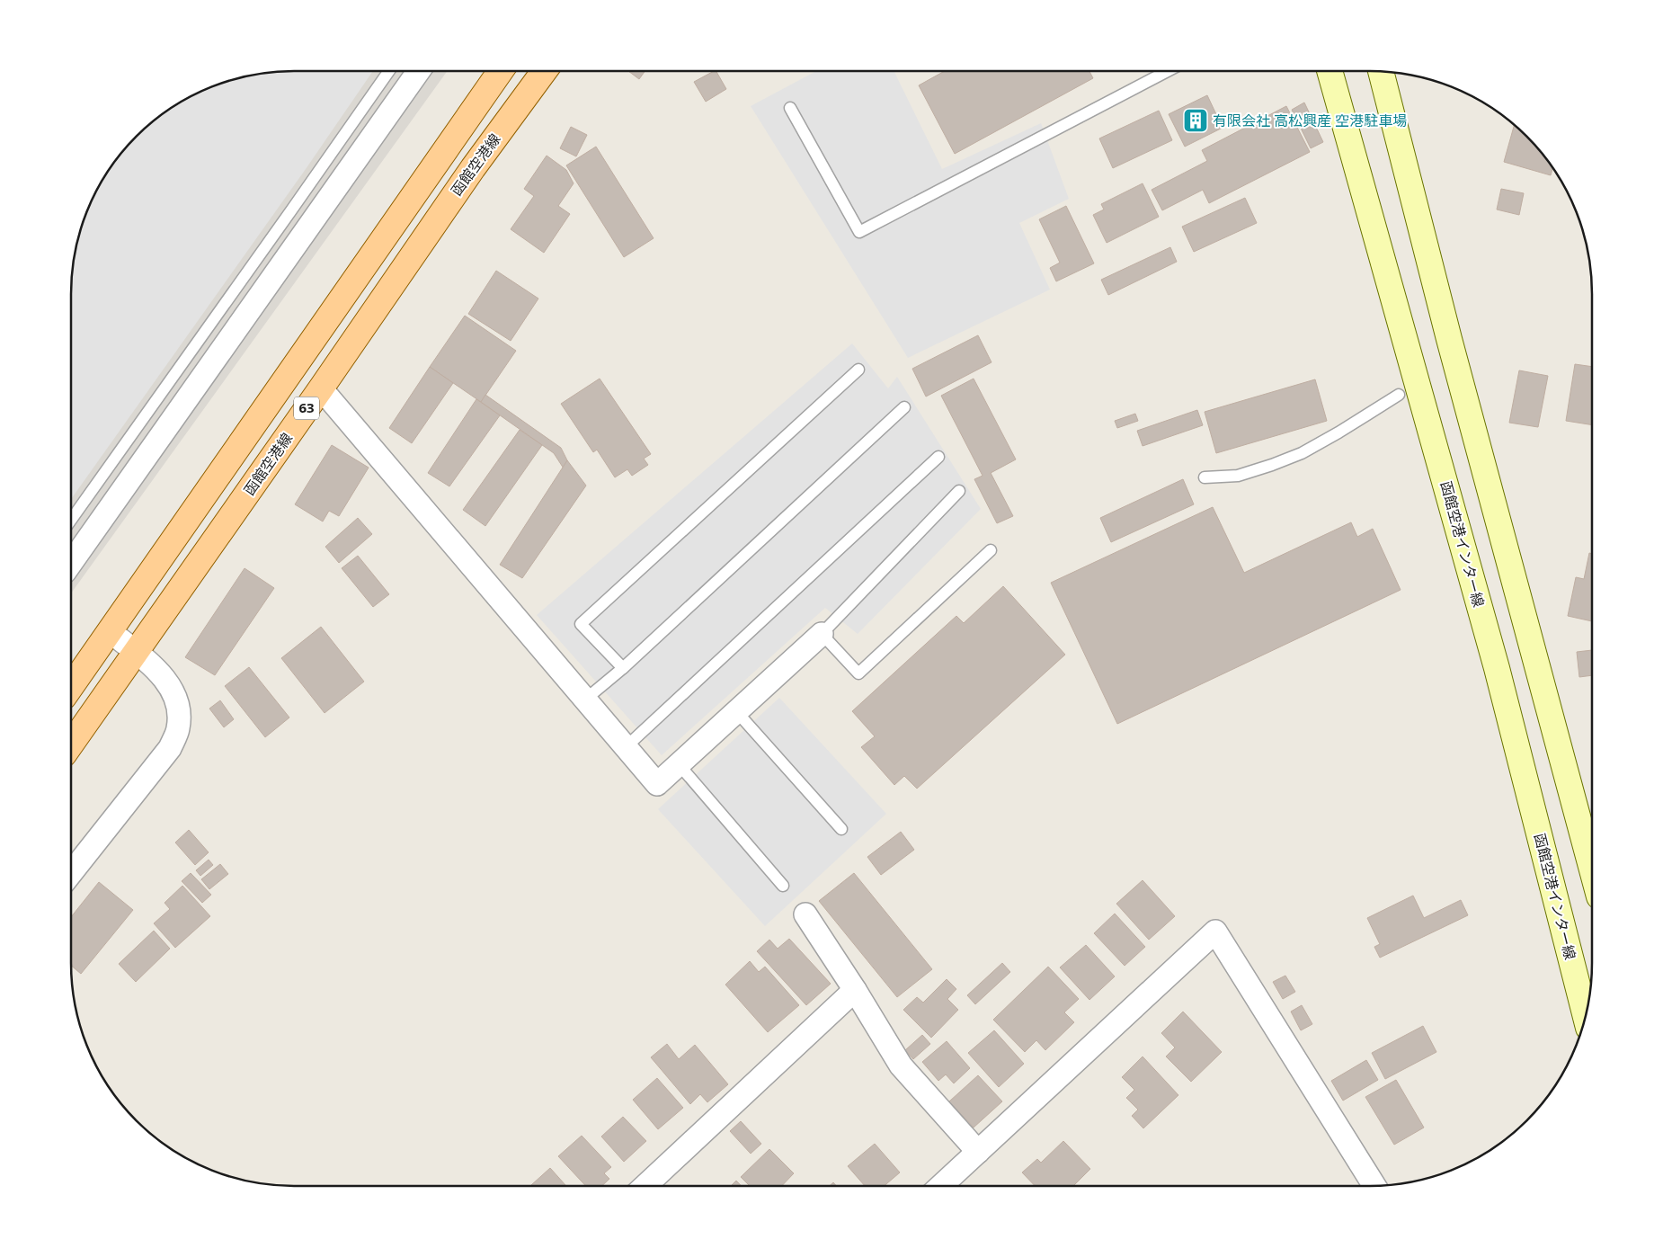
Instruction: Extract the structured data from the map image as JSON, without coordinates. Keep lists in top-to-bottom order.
{
  "streets": {
    "main road": ["函館空港線", "63", "函館空港インター線"]
  },
  "places": {
    "building": ["有限会社 高松興産 空港駐車場"]
  }
}
